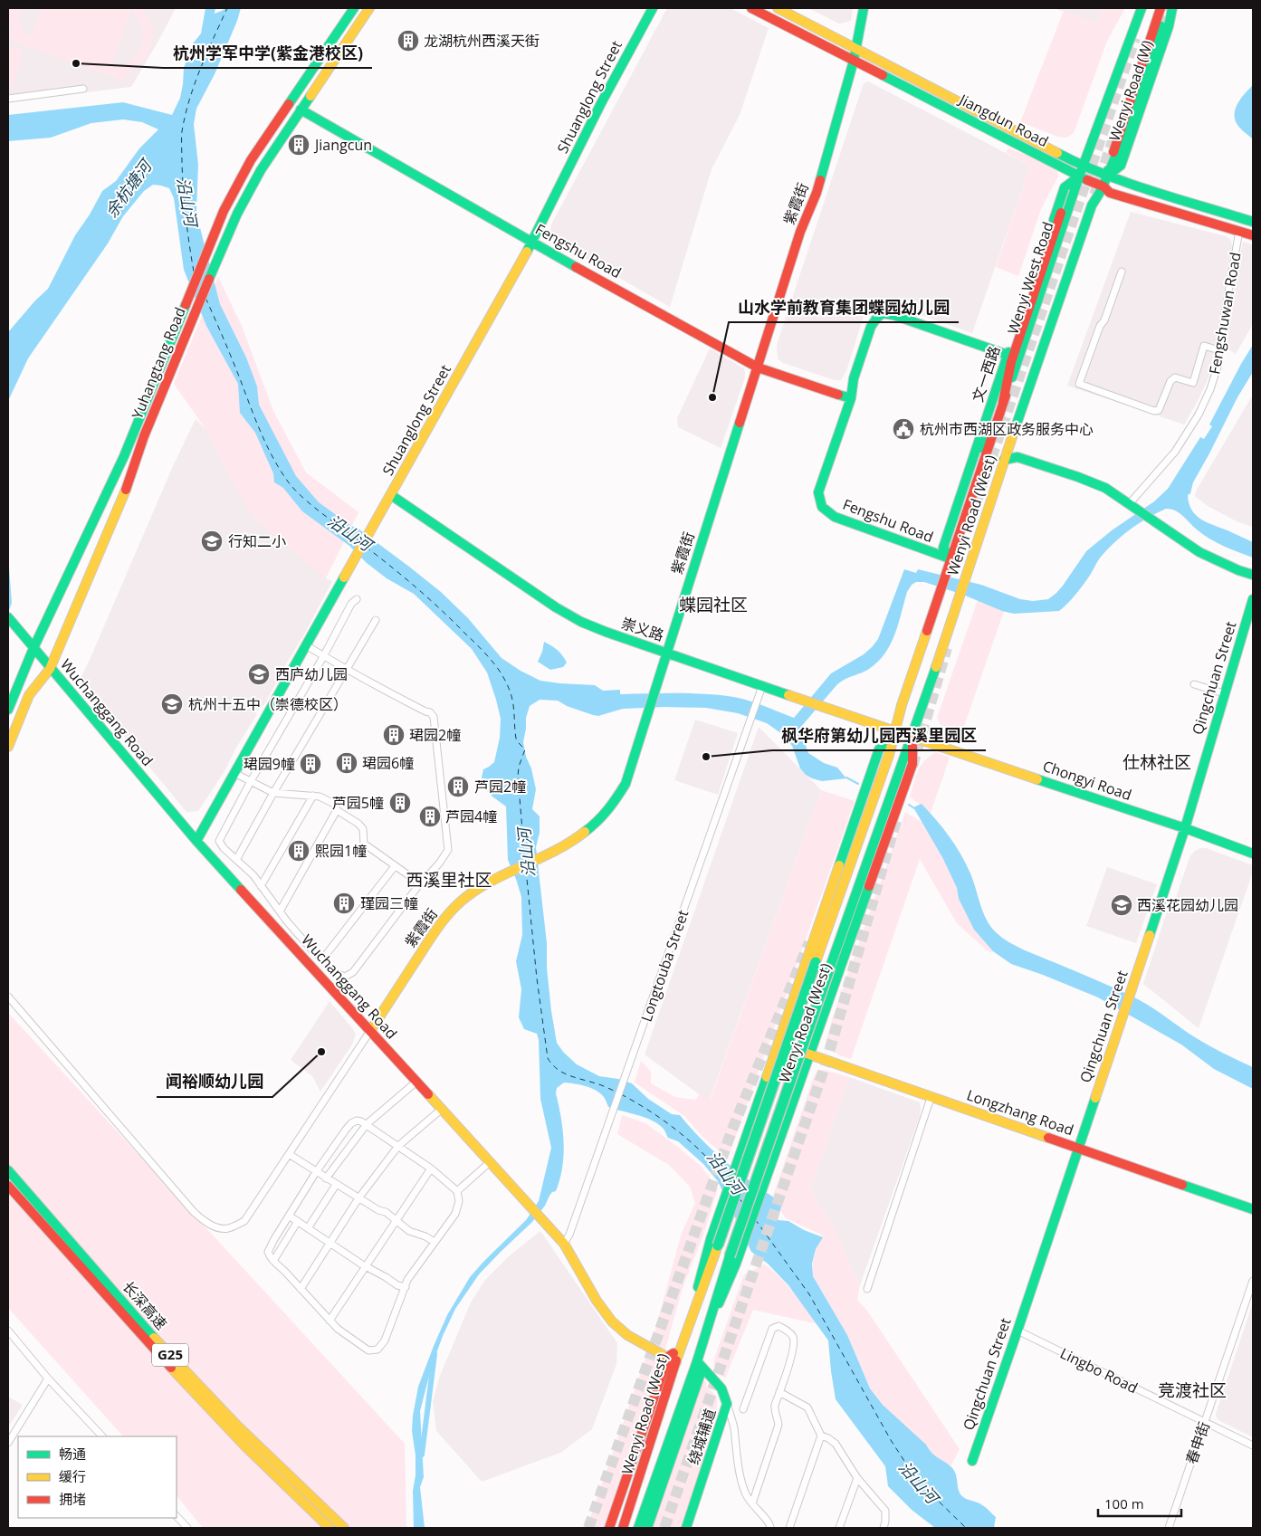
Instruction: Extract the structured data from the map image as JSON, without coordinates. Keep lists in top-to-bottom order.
{
  "streets": {
    "main road": [
      "Wenyi Road (W)",
      "Shuanglong Street",
      "Jiangdun Road",
      "紫霞街",
      "Fengshu Road",
      "Wenyi West Road",
      "Yuhangtang Road",
      "文一西路",
      "Wenyi Road (West)",
      "崇义路",
      "Qingchuan Street",
      "Wuchanggang Road",
      "Chongyi Road",
      "Longzhang Road",
      "长深高速",
      "G25",
      "绕城辅道"
    ],
    "street": [
      "Fengshuwan Road",
      "Longtouba Street",
      "Lingbo Road",
      "春申街"
    ]
  },
  "crossings": [
    ["Wenyi Road (W)", "Jiangdun Road"],
    ["Wenyi Road (W)", "Wenyi Road (West)"],
    ["Shuanglong Street", "Fengshu Road"],
    ["Shuanglong Street", "崇义路"],
    ["Shuanglong Street", "Wuchanggang Road"],
    ["Jiangdun Road", "紫霞街"],
    ["Jiangdun Road", "Wenyi West Road"],
    ["Jiangdun Road", "Fengshuwan Road"],
    ["Jiangdun Road", "文一西路"],
    ["Jiangdun Road", "Wenyi Road (West)"],
    ["紫霞街", "Fengshu Road"],
    ["紫霞街", "崇义路"],
    ["紫霞街", "Wuchanggang Road"],
    ["Fengshu Road", "Wenyi West Road"],
    ["Fengshu Road", "Yuhangtang Road"],
    ["Fengshu Road", "文一西路"],
    ["Fengshu Road", "Wenyi Road (West)"],
    ["Wenyi West Road", "文一西路"],
    ["Wenyi West Road", "Wenyi Road (West)"],
    ["Yuhangtang Road", "Wuchanggang Road"],
    ["文一西路", "Wenyi Road (West)"],
    ["Wenyi Road (West)", "崇义路"],
    ["Wenyi Road (West)", "Wuchanggang Road"],
    ["Wenyi Road (West)", "Chongyi Road"],
    ["Wenyi Road (West)", "Longzhang Road"],
    ["Wenyi Road (West)", "绕城辅道"],
    ["崇义路", "Chongyi Road"],
    ["崇义路", "Longtouba Street"],
    ["Qingchuan Street", "Chongyi Road"],
    ["Qingchuan Street", "Longzhang Road"],
    ["Qingchuan Street", "Lingbo Road"],
    ["Wuchanggang Road", "Longtouba Street"],
    ["Lingbo Road", "春申街"]
  ],
  "districts": [
    "蝶园社区",
    "仕林社区",
    "西溪里社区",
    "竞渡社区"
  ],
  "water": ["余杭塘河", "沿山河"],
  "places": {
    "building": [
      "龙湖杭州西溪天街",
      "Jiangcun",
      "珺园2幢",
      "珺园6幢",
      "珺园9幢",
      "芦园2幢",
      "芦园5幢",
      "芦园4幢",
      "熙园1幢",
      "瑾园三幢"
    ],
    "other": [
      "杭州学军中学(紫金港校区)",
      "山水学前教育集团蝶园幼儿园",
      "枫华府第幼儿园西溪里园区",
      "闻裕顺幼儿园"
    ],
    "public building": ["杭州市西湖区政务服务中心"],
    "school or university": [
      "行知二小",
      "西庐幼儿园",
      "杭州十五中（崇德校区）",
      "西溪花园幼儿园"
    ]
  },
  "legend": ["畅通", "缓行", "拥堵"],
  "scale_bar": "100 m"
}
